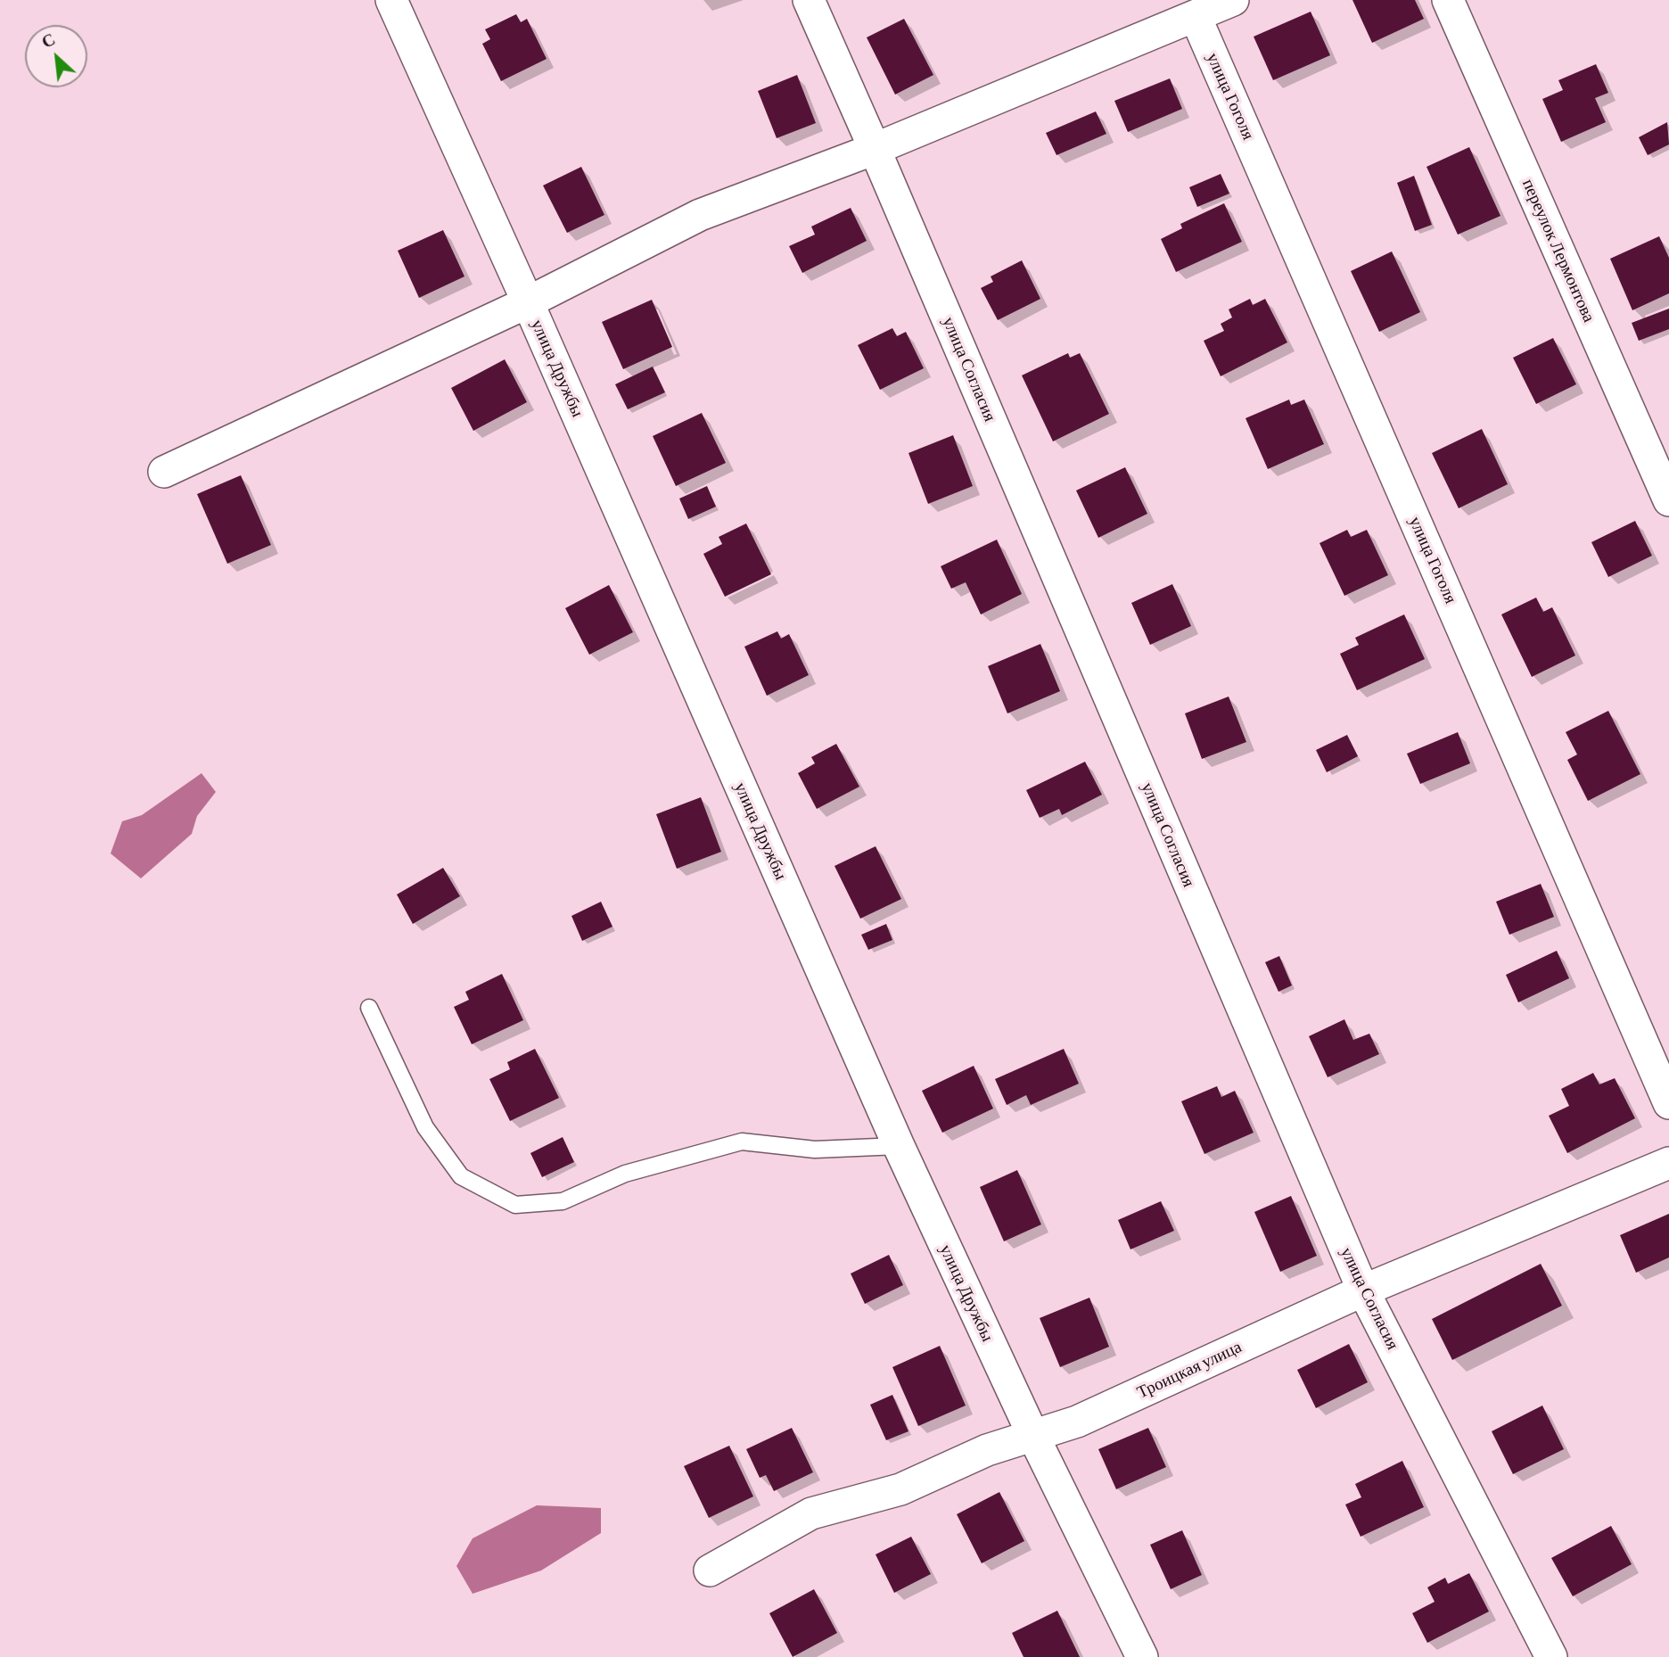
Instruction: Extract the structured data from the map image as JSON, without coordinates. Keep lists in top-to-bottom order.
{
  "streets": {
    "street": [
      "улица Гоголя",
      "переулок Лермонтова",
      "улица Дружбы",
      "улица Согласия",
      "Троицкая улица"
    ]
  },
  "crossings": [
    ["улица Дружбы", "Троицкая улица"],
    ["улица Согласия", "Троицкая улица"]
  ],
  "north": "top left"
}
